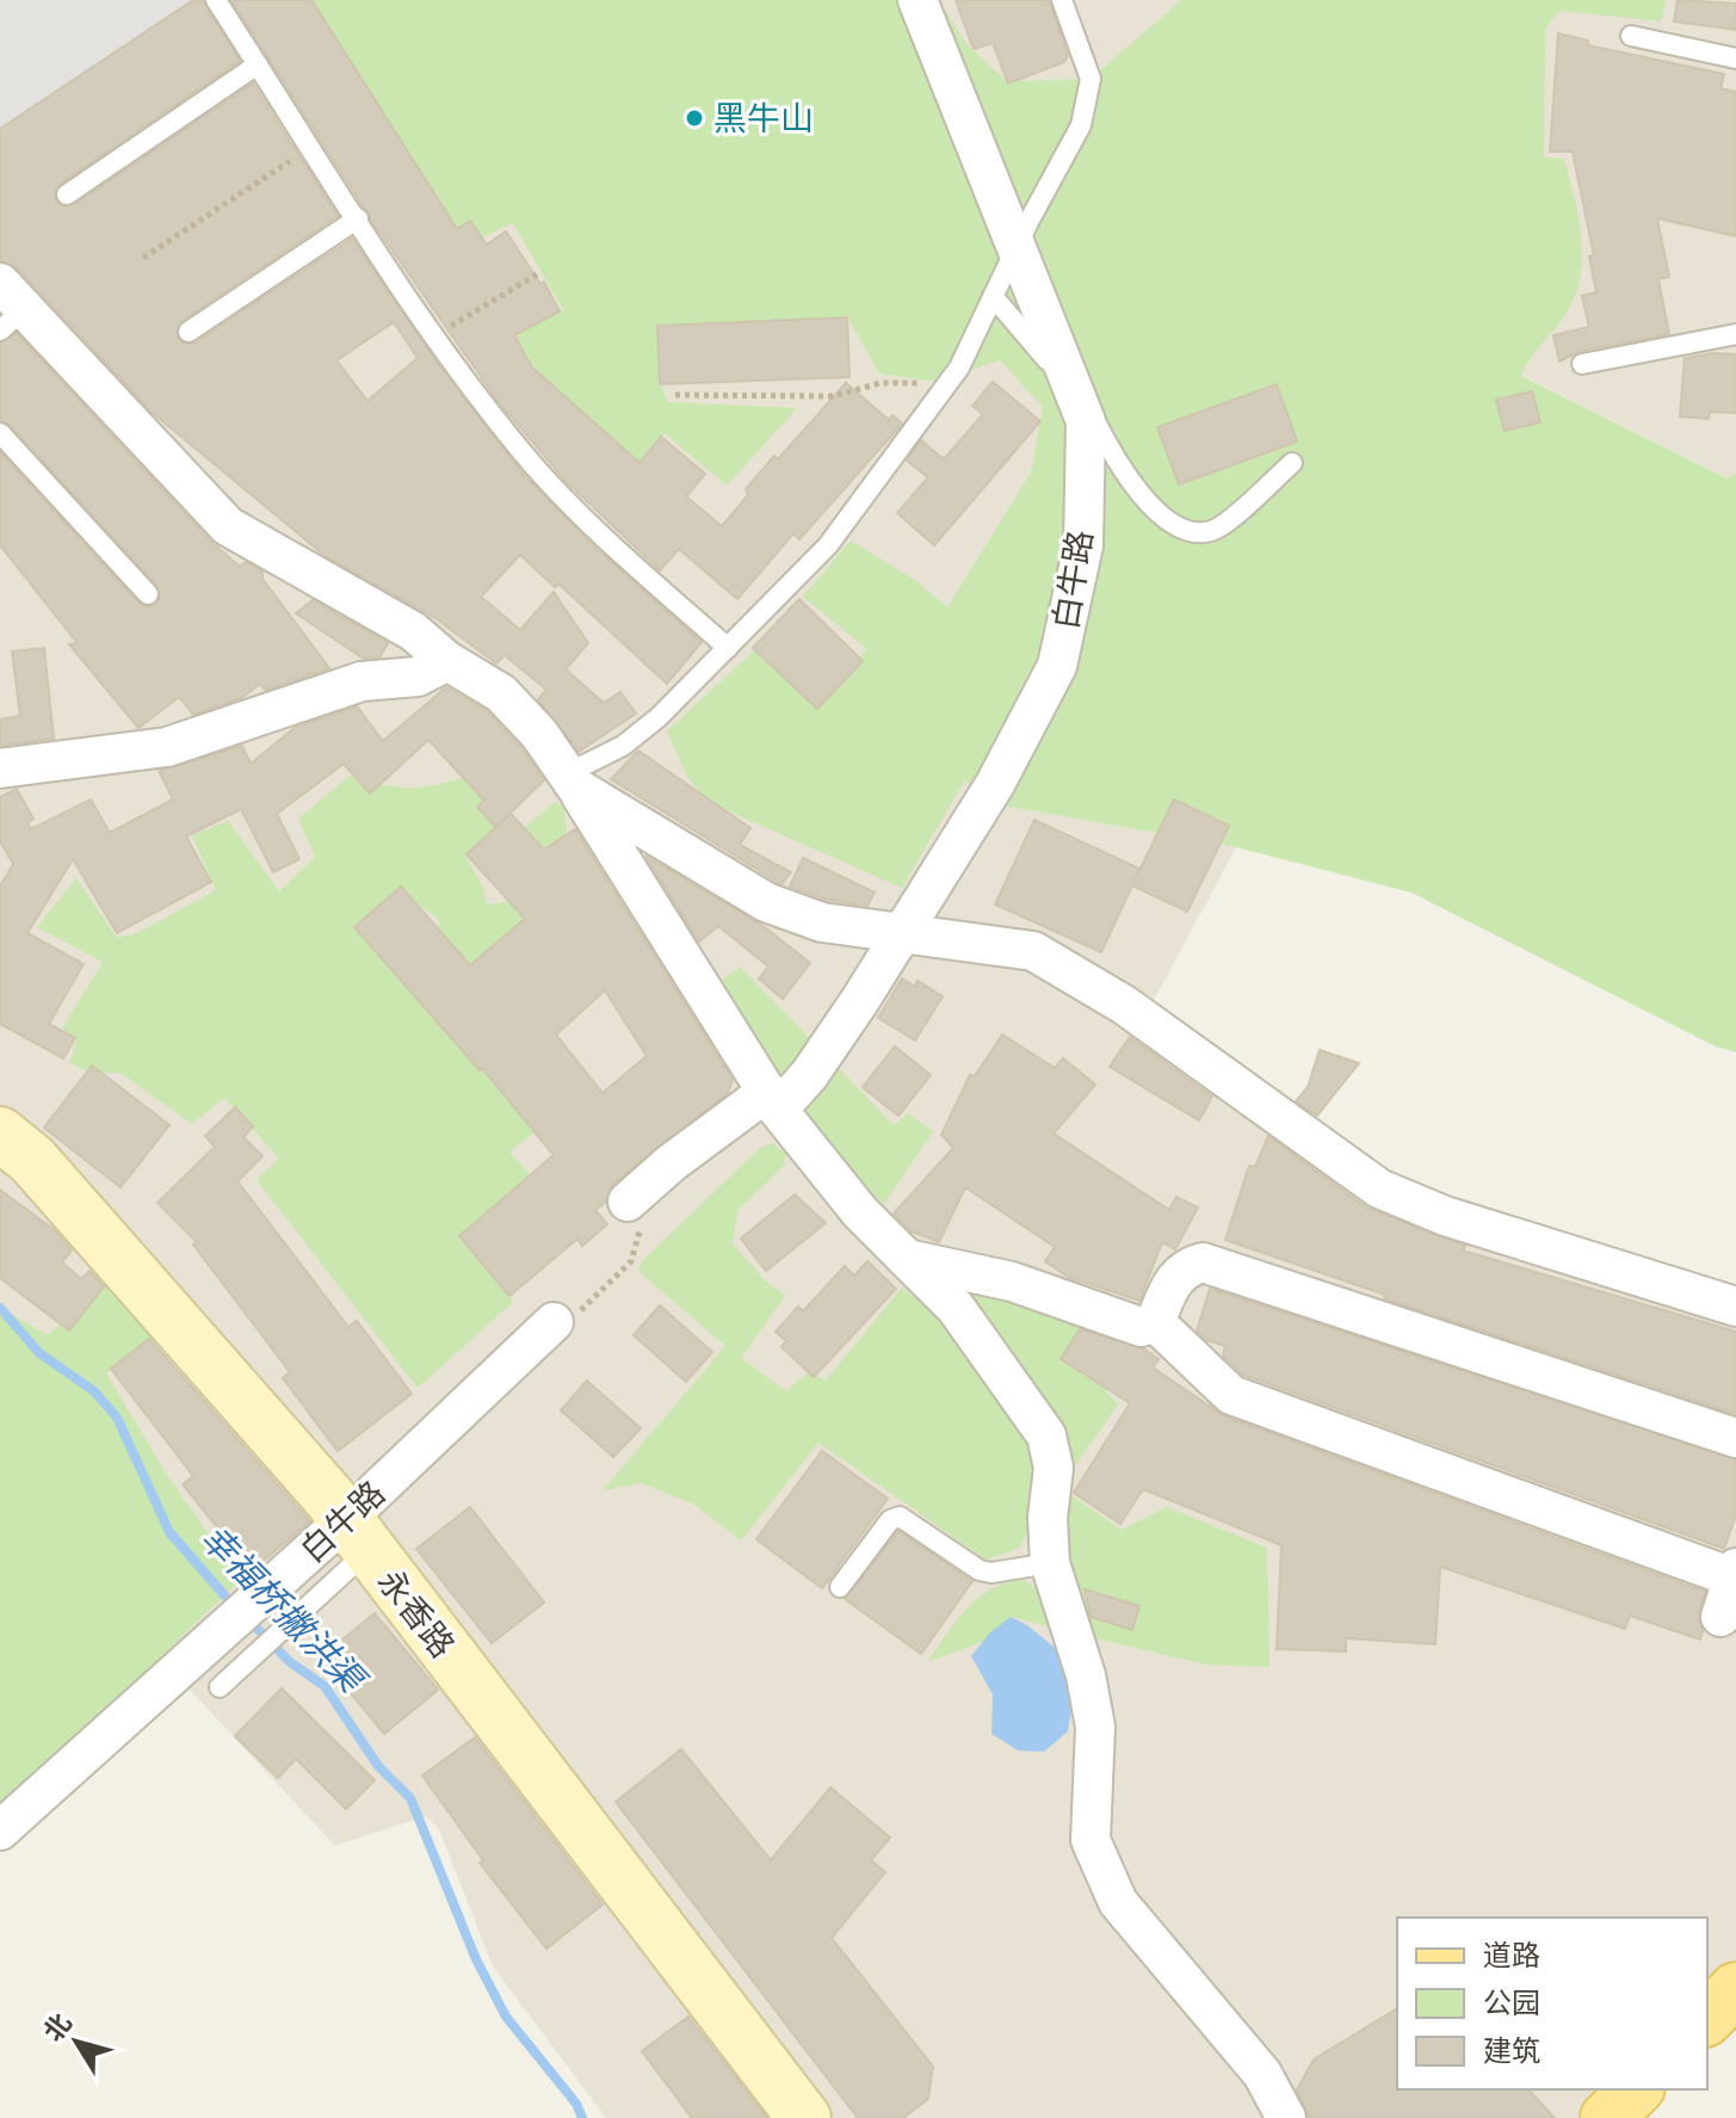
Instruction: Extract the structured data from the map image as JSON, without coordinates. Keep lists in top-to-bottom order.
{
  "streets": {
    "main road": ["永香路"],
    "street": ["白牛路"]
  },
  "crossings": [
    ["白牛路", "永香路"]
  ],
  "water": ["幸福桥撇洪渠"],
  "places": ["黑牛山"],
  "legend": ["道路", "公园", "建筑"],
  "north": "top left"
}
